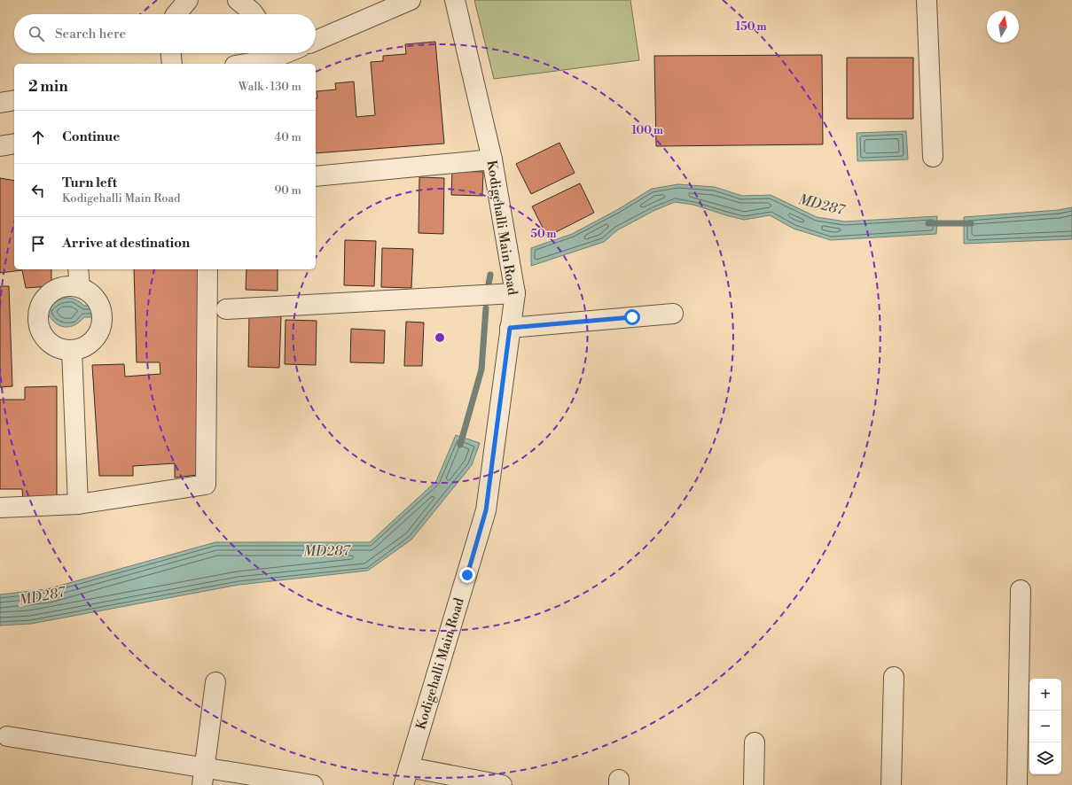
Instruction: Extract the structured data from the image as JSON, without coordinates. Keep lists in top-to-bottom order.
{
  "streets": {
    "street": ["Kodigehalli Main Road"]
  },
  "water": ["MD287"],
  "north": "top",
  "page": {
    "search": "Search here",
    "heading": ["2 min", "Walk · 130 m"],
    "list": [
      ["Continue", "40 m"],
      ["Turn left", "Kodigehalli Main Road", "90 m"],
      "Arrive at destination"
    ],
    "map_buttons": ["+", "−"]
  },
  "rings": ["150 m", "100 m", "50 m"]
}
